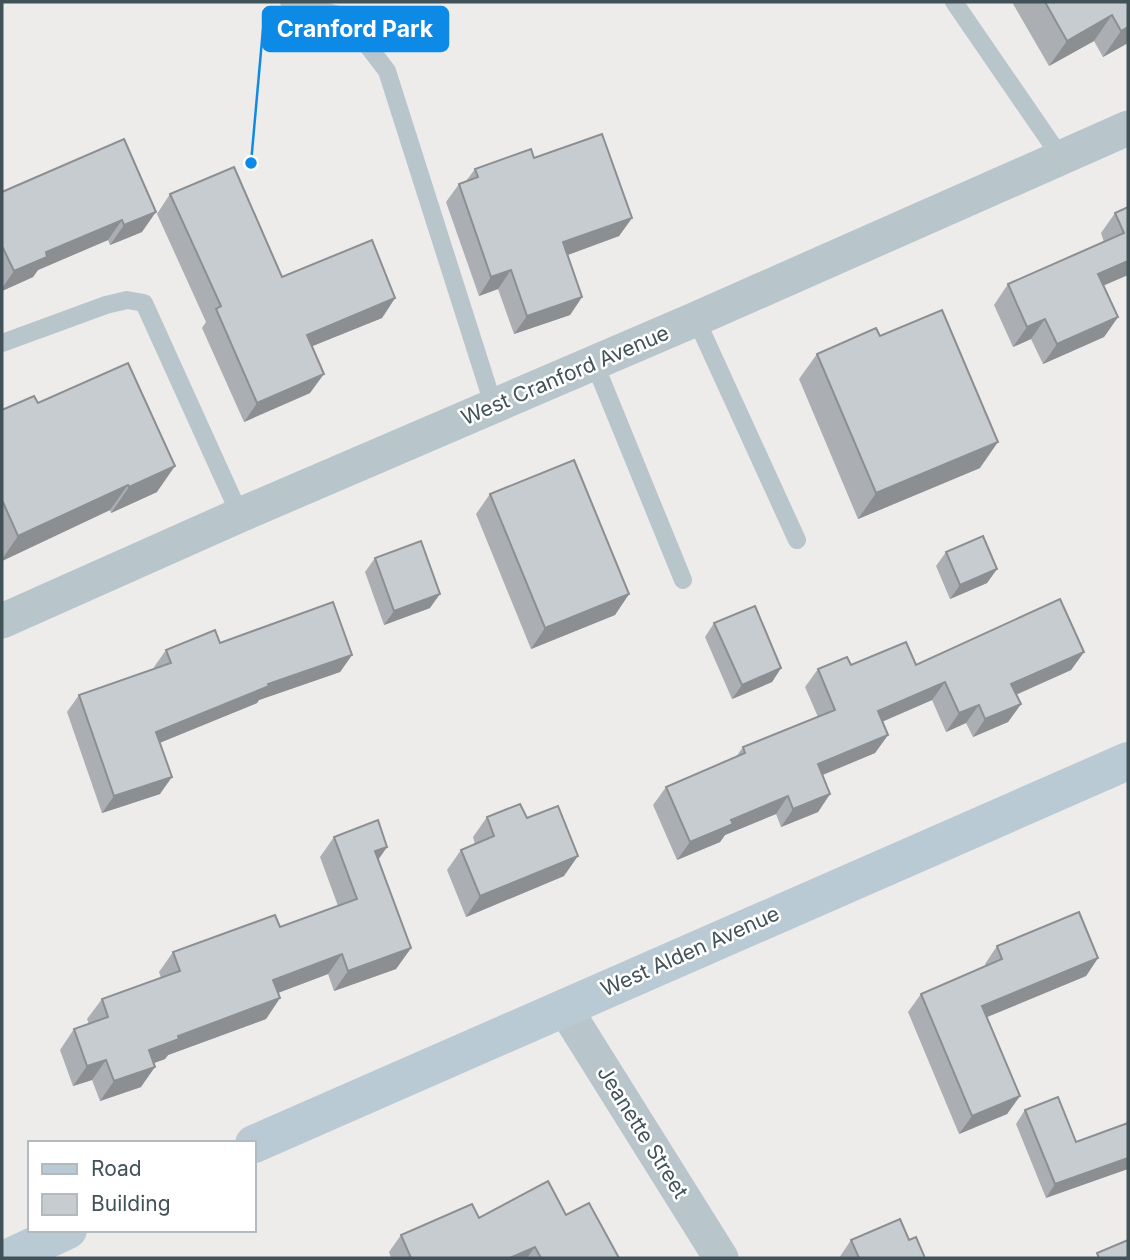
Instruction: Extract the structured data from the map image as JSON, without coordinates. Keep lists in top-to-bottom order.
{
  "streets": {
    "street": ["West Cranford Avenue", "West Alden Avenue", "Jeanette Street"]
  },
  "crossings": [
    ["West Alden Avenue", "Jeanette Street"]
  ],
  "places": ["Cranford Park"],
  "legend": ["Road", "Building"]
}
